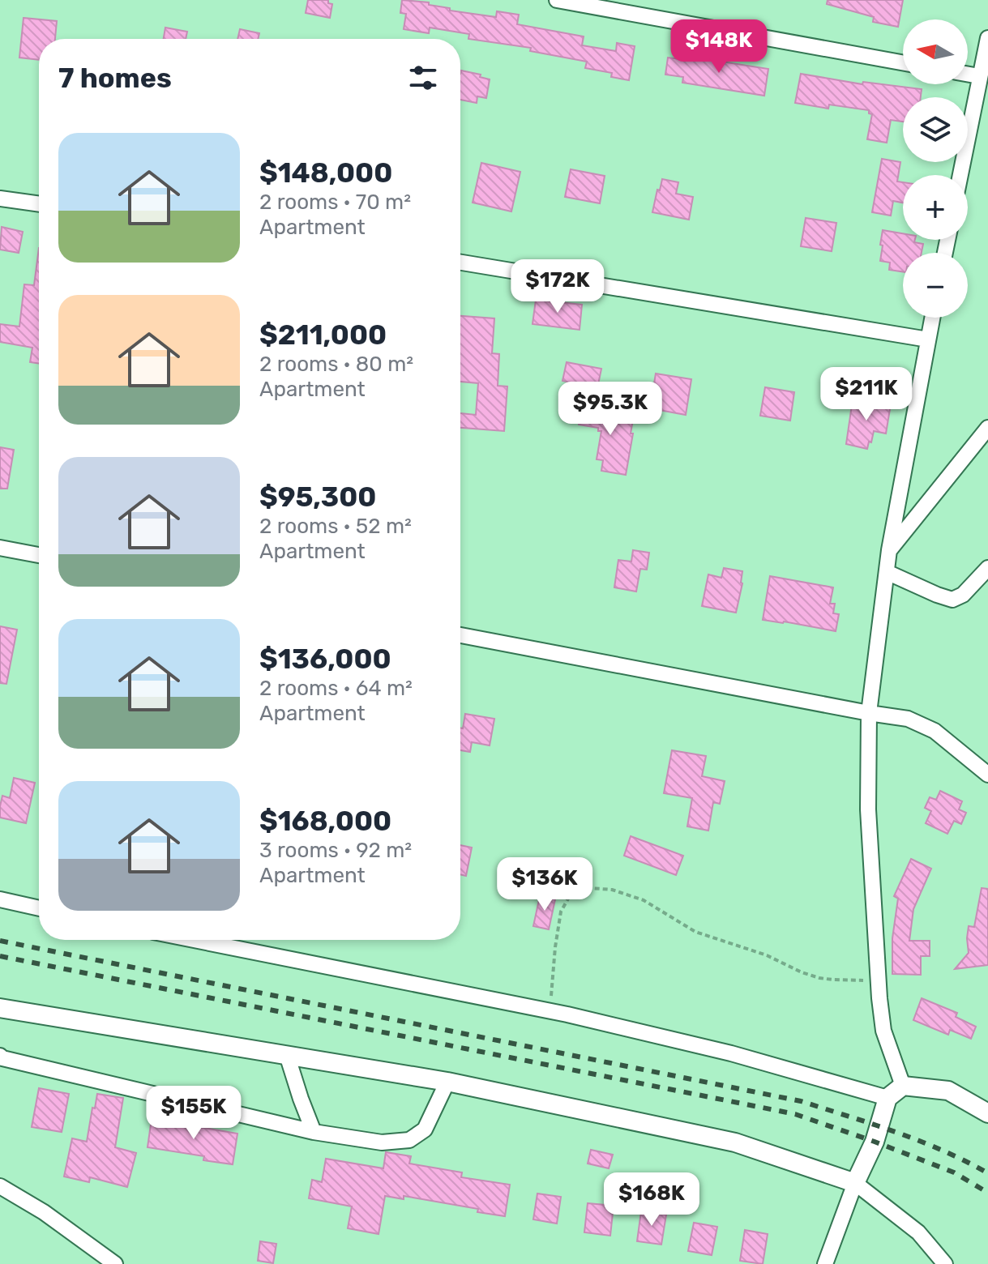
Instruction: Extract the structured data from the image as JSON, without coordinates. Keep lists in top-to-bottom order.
{
  "north": "left",
  "page": {
    "map_buttons": ["+", "−"],
    "price": [
      "$148K",
      "$172K",
      "$211K",
      "$95.3K",
      "$136K",
      "$155K",
      "$168K"
    ],
    "heading": "7 homes",
    "list": [
      {
        "name": "$148,000",
        "note": "2 rooms · 70 m² · Apartment"
      },
      {
        "name": "$211,000",
        "note": "2 rooms · 80 m² · Apartment"
      },
      {
        "name": "$95,300",
        "note": "2 rooms · 52 m² · Apartment"
      },
      {
        "name": "$136,000",
        "note": "2 rooms · 64 m² · Apartment"
      },
      {
        "name": "$168,000",
        "note": "3 rooms · 92 m² · Apartment"
      }
    ]
  }
}
